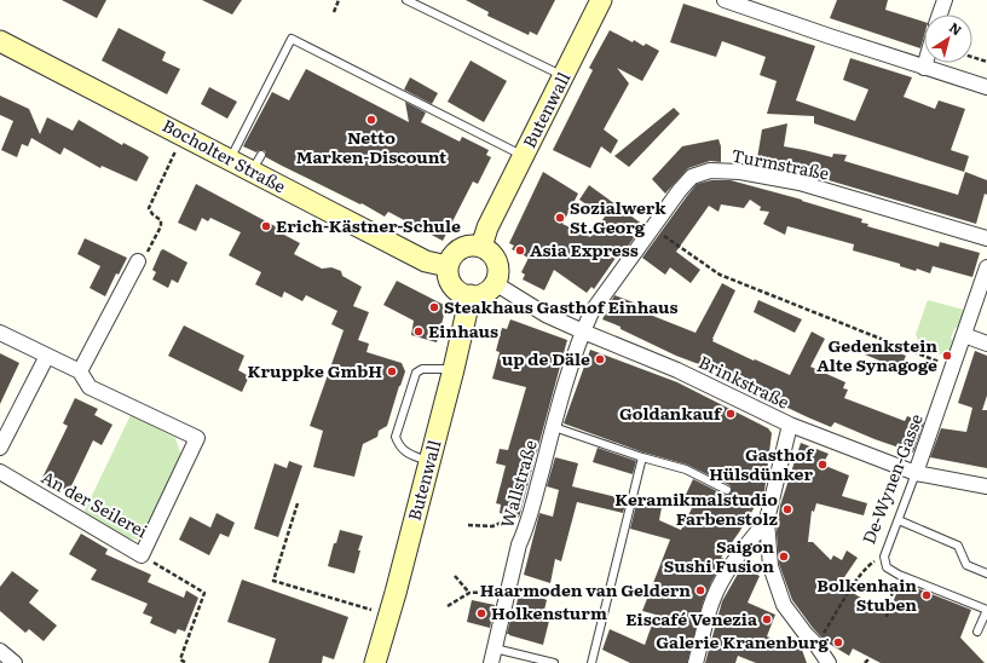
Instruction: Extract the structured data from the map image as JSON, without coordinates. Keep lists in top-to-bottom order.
{
  "streets": {
    "main road": ["Butenwall", "Bocholter Straße"],
    "street": [
      "Turmstraße",
      "Brinkstraße",
      "De-Wynen-Gasse",
      "Wallstraße",
      "An der Seilerei"
    ]
  },
  "crossings": [
    ["Butenwall", "Bocholter Straße"],
    ["Butenwall", "Brinkstraße"],
    ["Bocholter Straße", "Brinkstraße"],
    ["Turmstraße", "Brinkstraße"],
    ["Turmstraße", "Wallstraße"],
    ["Brinkstraße", "De-Wynen-Gasse"],
    ["Brinkstraße", "Wallstraße"]
  ],
  "places": [
    "Netto Marken-Discount",
    "Sozialwerk St.Georg",
    "Erich-Kästner-Schule",
    "Asia Express",
    "Steakhaus Gasthof Einhaus",
    "Einhaus",
    "Gedenkstein Alte Synagoge",
    "up de Däle",
    "Kruppke GmbH",
    "Goldankauf",
    "Gasthof Hülsdünker",
    "Keramikmalstudio Farbenstolz",
    "Saigon Sushi Fusion",
    "Haarmoden van Geldern",
    "Bolkenhain Stuben",
    "Holkensturm",
    "Eiscafé Venezia",
    "Galerie Kranenburg"
  ],
  "north": "top right"
}
